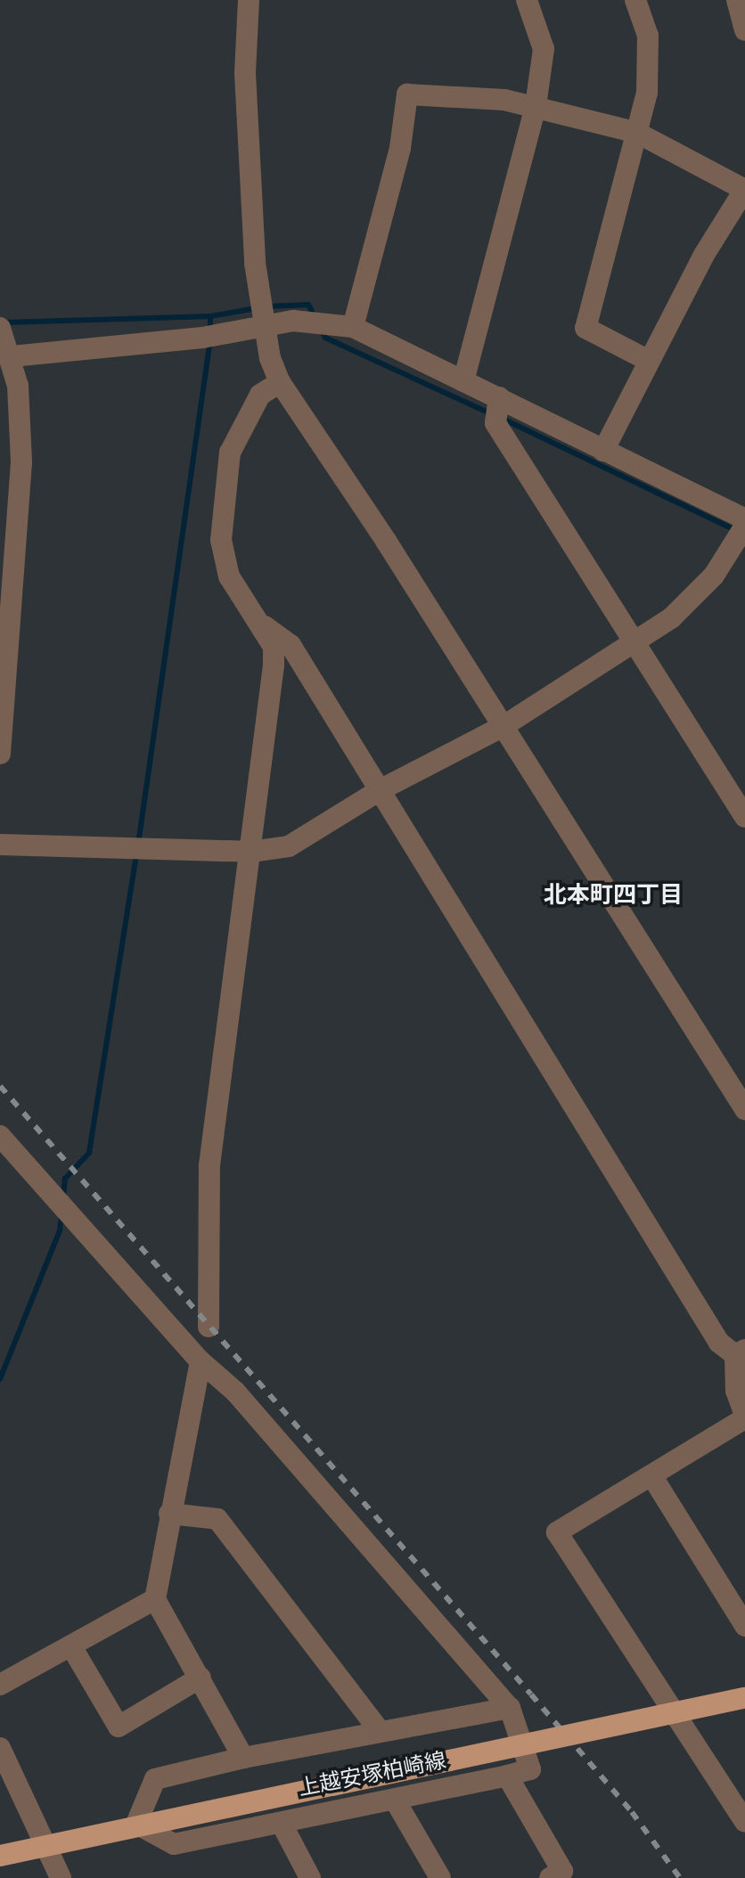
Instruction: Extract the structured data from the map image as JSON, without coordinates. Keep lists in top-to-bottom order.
{
  "streets": {
    "main road": ["上越安塚柏崎線"]
  },
  "districts": ["北本町四丁目"]
}
